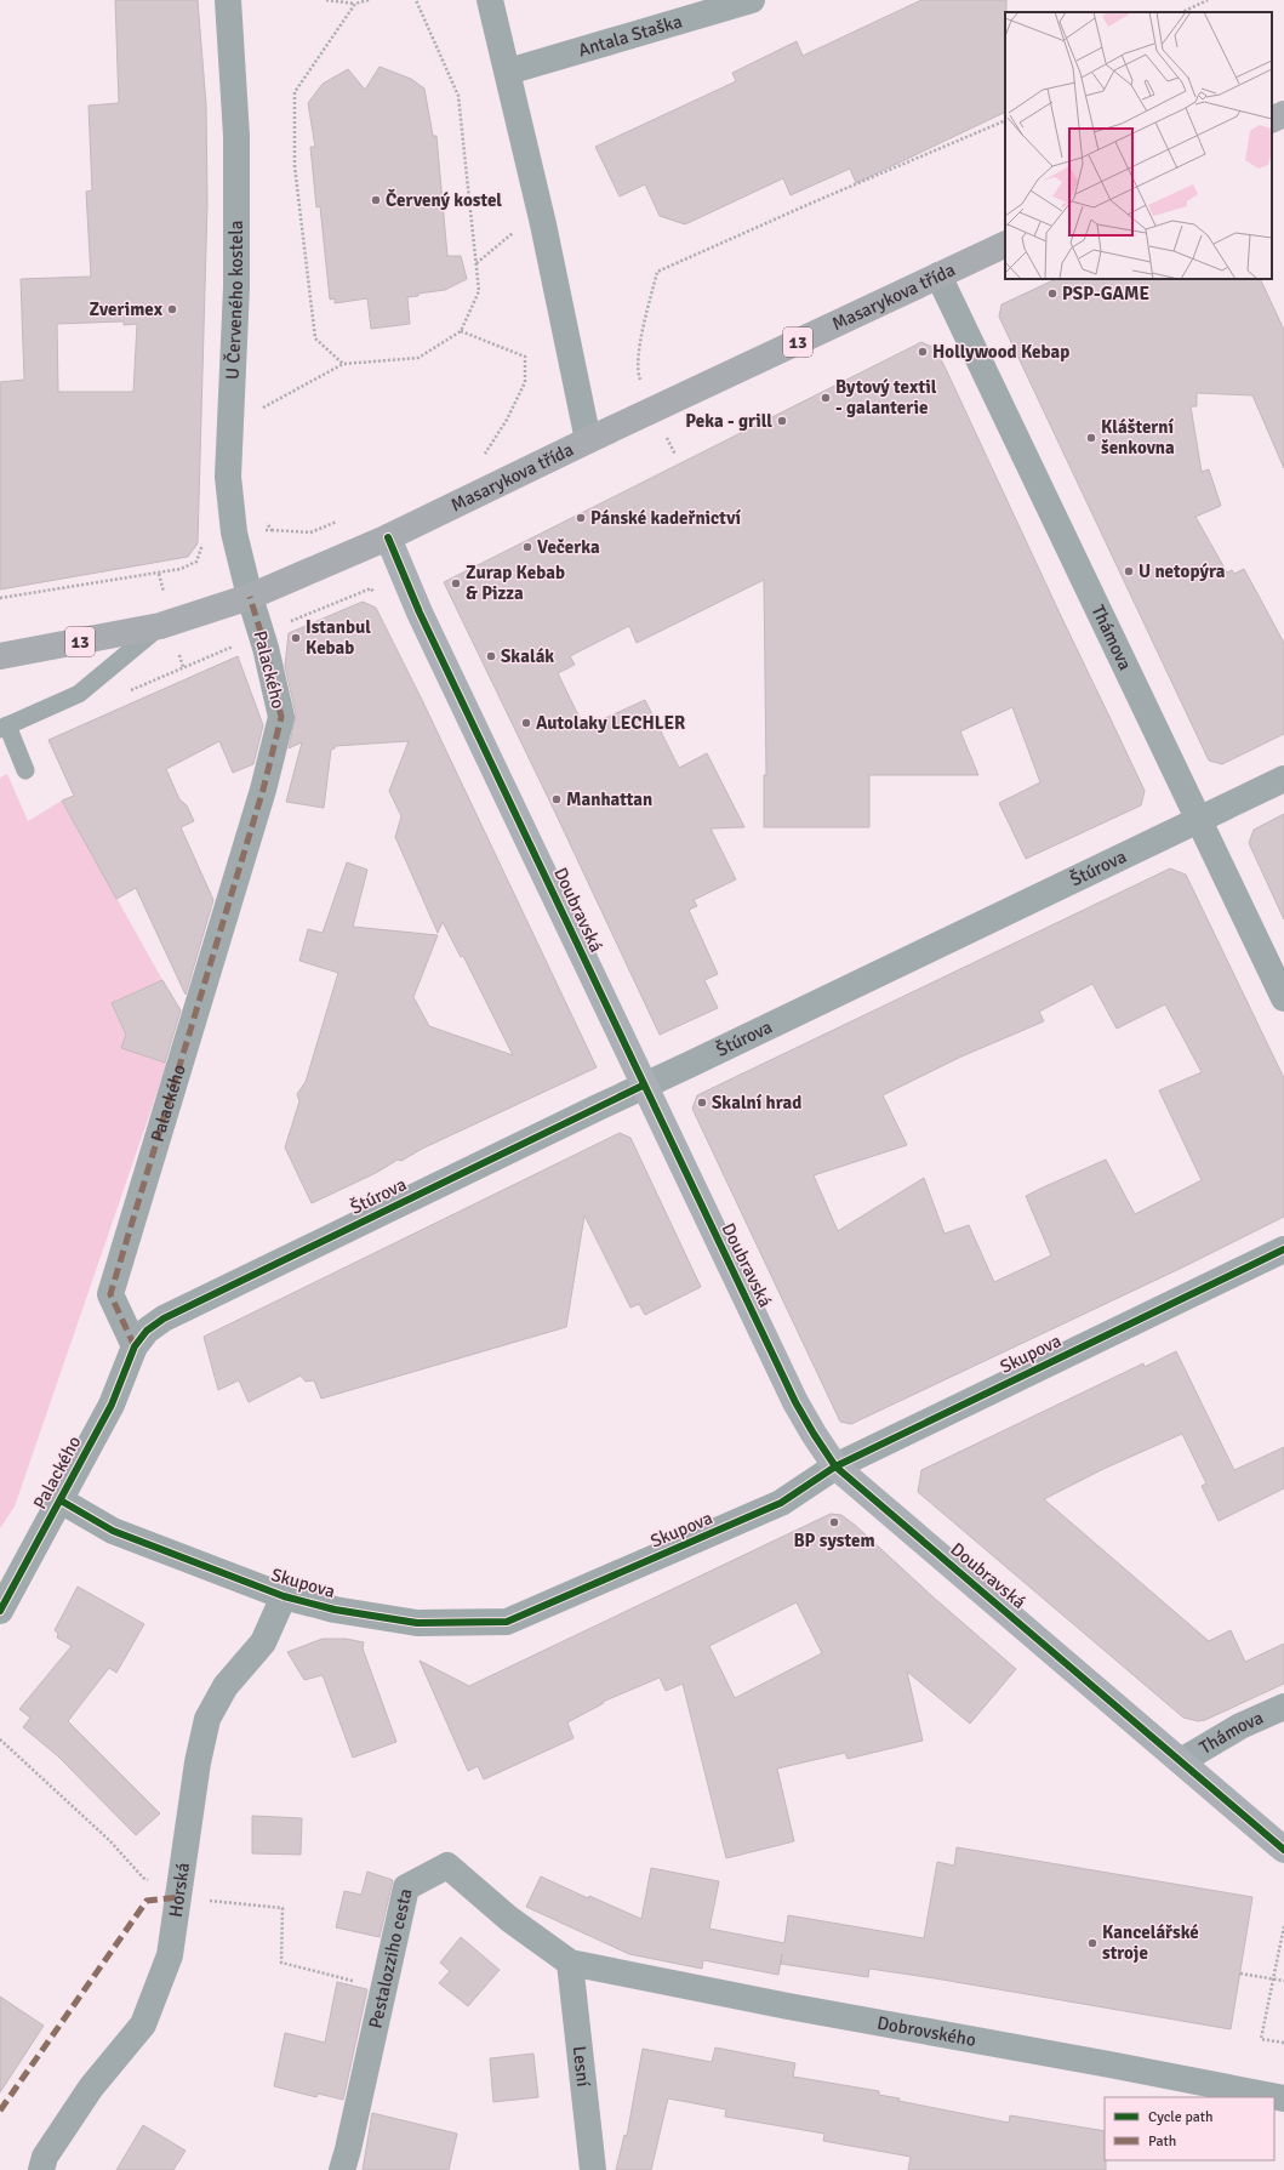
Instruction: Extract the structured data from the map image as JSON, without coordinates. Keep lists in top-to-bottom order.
{
  "streets": {
    "main road": ["Masarykova třída", "13"],
    "street": [
      "Antala Staška",
      "U Červeného kostela",
      "Thámova",
      "Palackého",
      "Štúrova",
      "Doubravská",
      "Skupova",
      "Horská",
      "Pestalozziho cesta",
      "Dobrovského",
      "Lesní"
    ]
  },
  "crossings": [
    ["Masarykova třída", "U Červeného kostela"],
    ["Masarykova třída", "Thámova"],
    ["Masarykova třída", "Palackého"],
    ["Masarykova třída", "Doubravská"],
    ["U Červeného kostela", "Palackého"],
    ["Thámova", "Štúrova"],
    ["Thámova", "Doubravská"],
    ["Palackého", "Štúrova"],
    ["Palackého", "Skupova"],
    ["Štúrova", "Doubravská"],
    ["Doubravská", "Skupova"],
    ["Skupova", "Horská"],
    ["Pestalozziho cesta", "Dobrovského"],
    ["Pestalozziho cesta", "Lesní"],
    ["Dobrovského", "Lesní"]
  ],
  "places": [
    "Červený kostel",
    "PSP-GAME",
    "Zverimex",
    "Hollywood Kebap",
    "Bytový textil - galanterie",
    "Peka - grill",
    "Klášterní šenkovna",
    "Pánské kadeřnictví",
    "Večerka",
    "U netopýra",
    "Zurap Kebab & Pizza",
    "Istanbul Kebab",
    "Skalák",
    "Autolaky LECHLER",
    "Manhattan",
    "Skalní hrad",
    "BP system",
    "Kancelářské stroje"
  ],
  "legend": ["Cycle path", "Path"]
}
